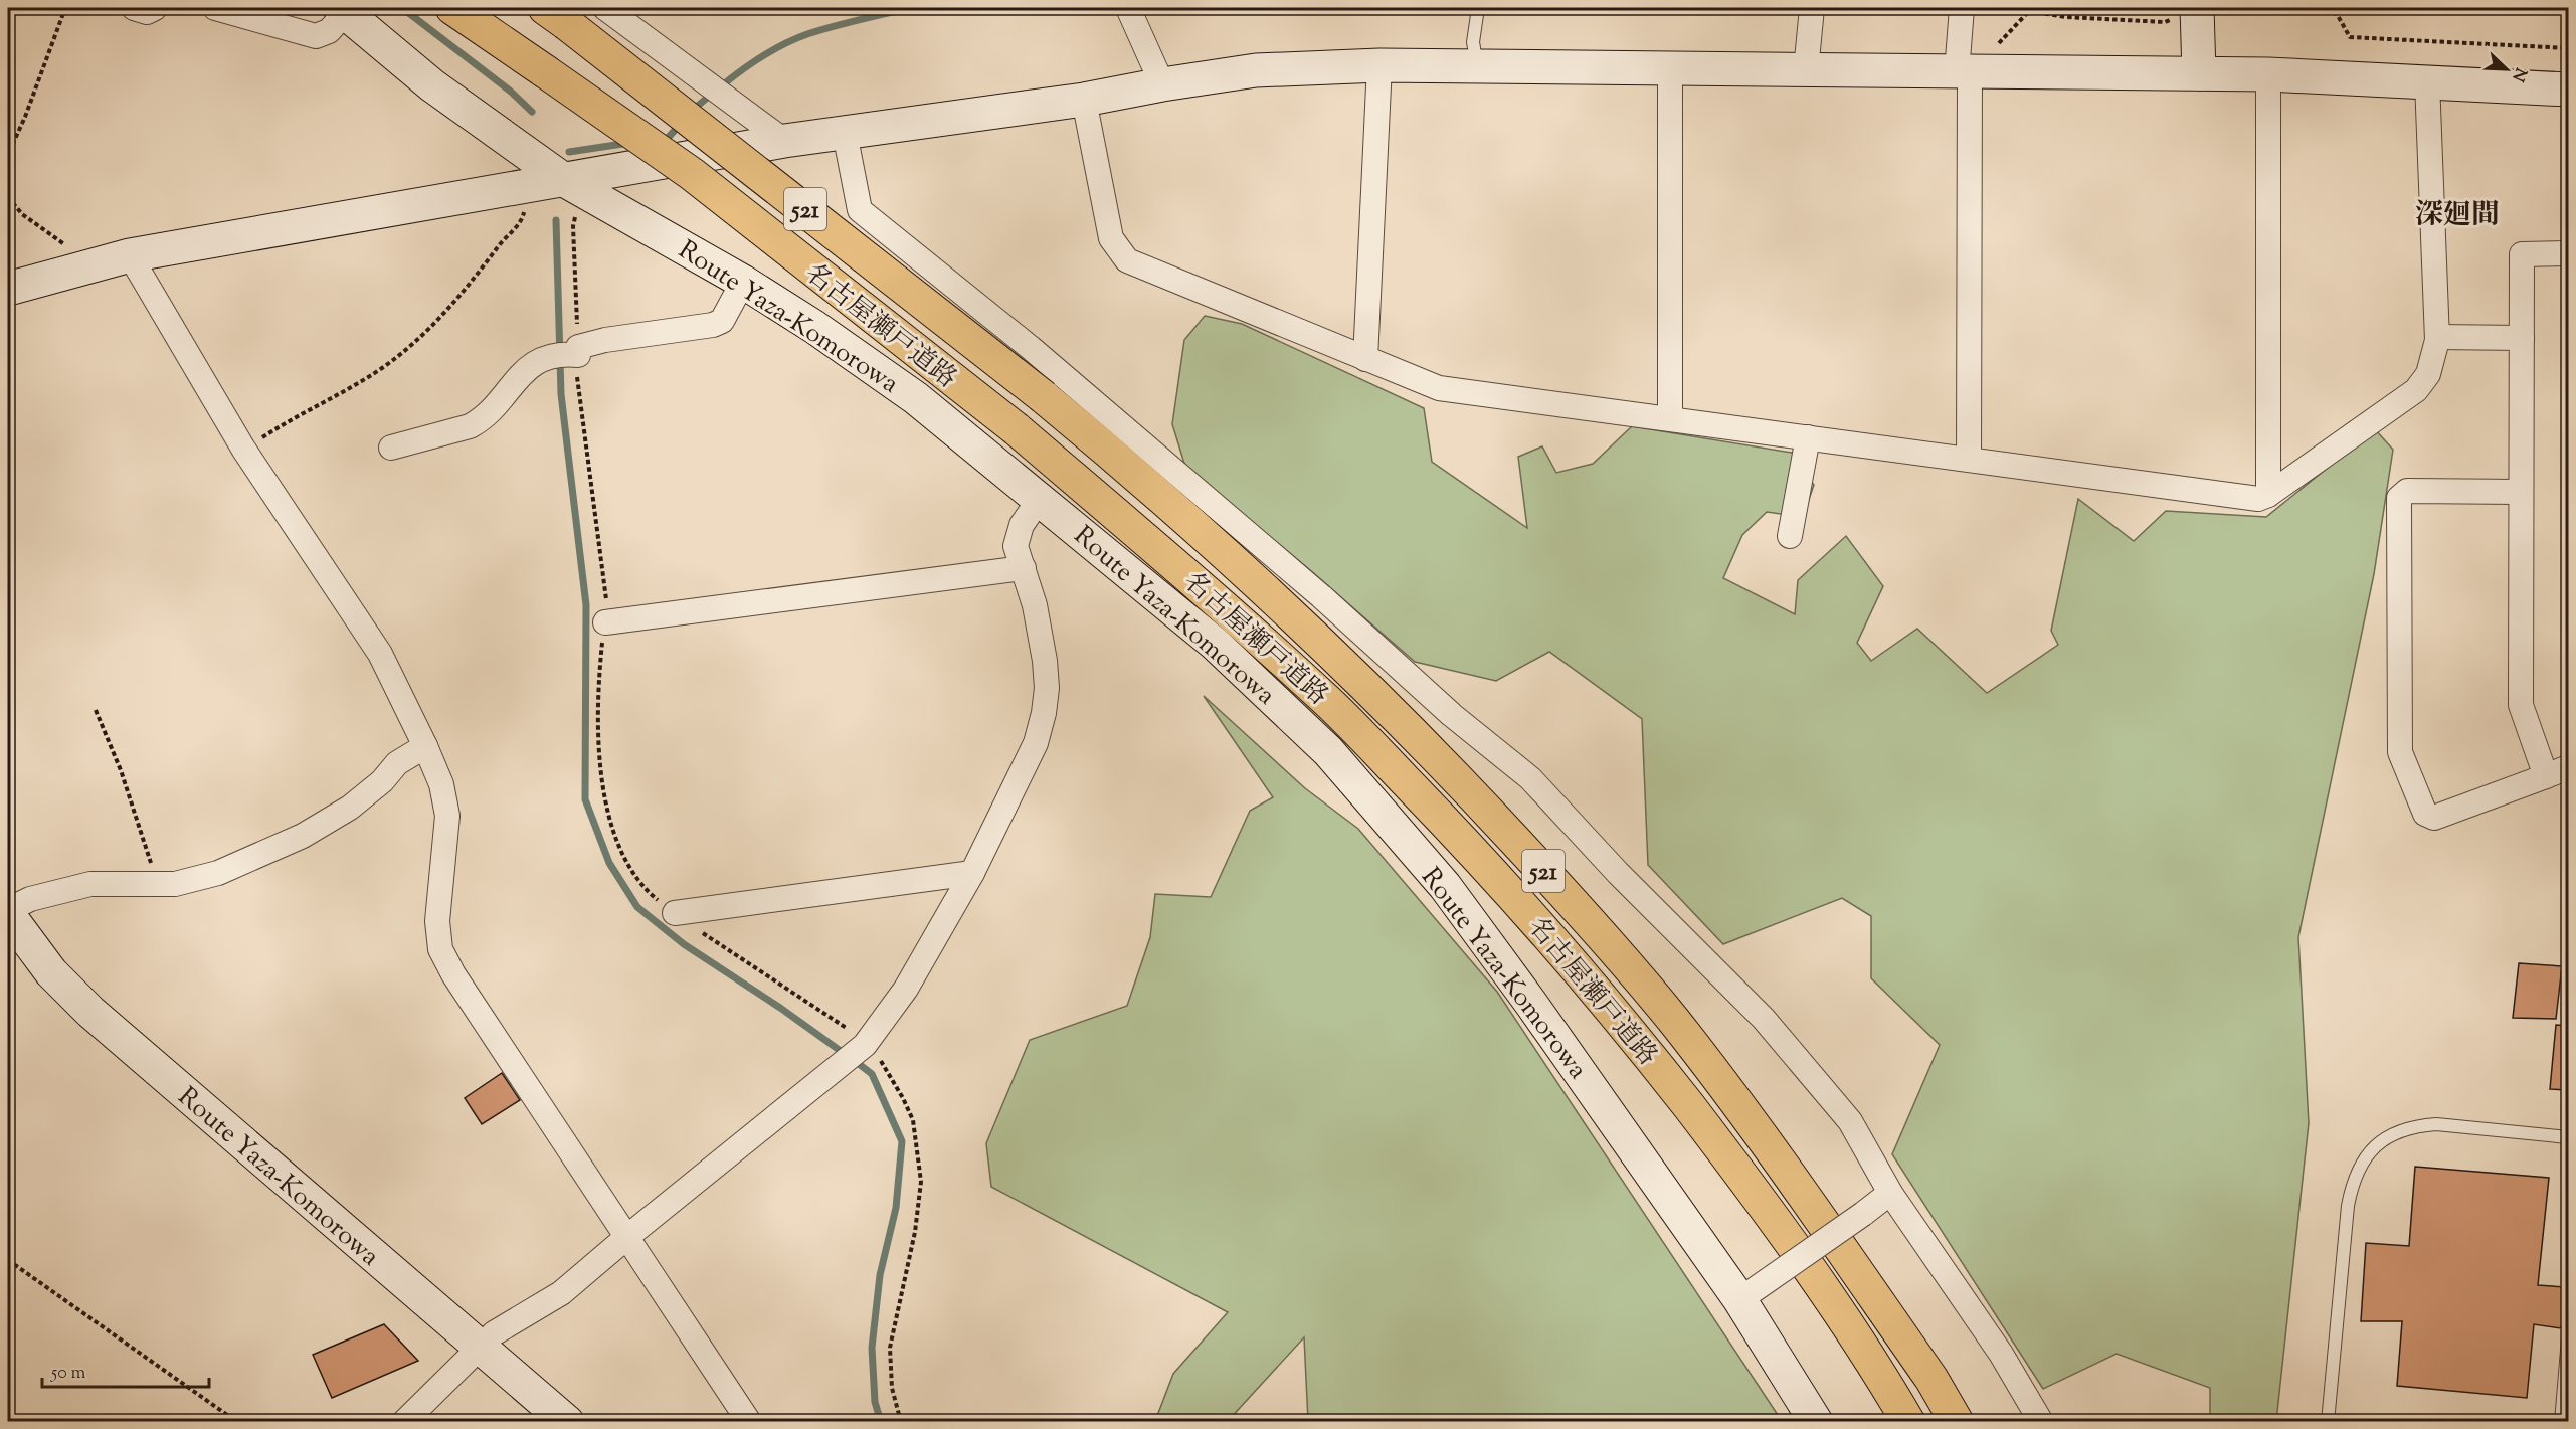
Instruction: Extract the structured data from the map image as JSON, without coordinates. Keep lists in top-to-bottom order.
{
  "streets": {
    "highway": ["521", "名古屋瀬戸道路"],
    "main road": ["Route Yaza-Komorowa"]
  },
  "districts": ["深廻間"],
  "scale_bar": "50 m",
  "north": "bottom right"
}
